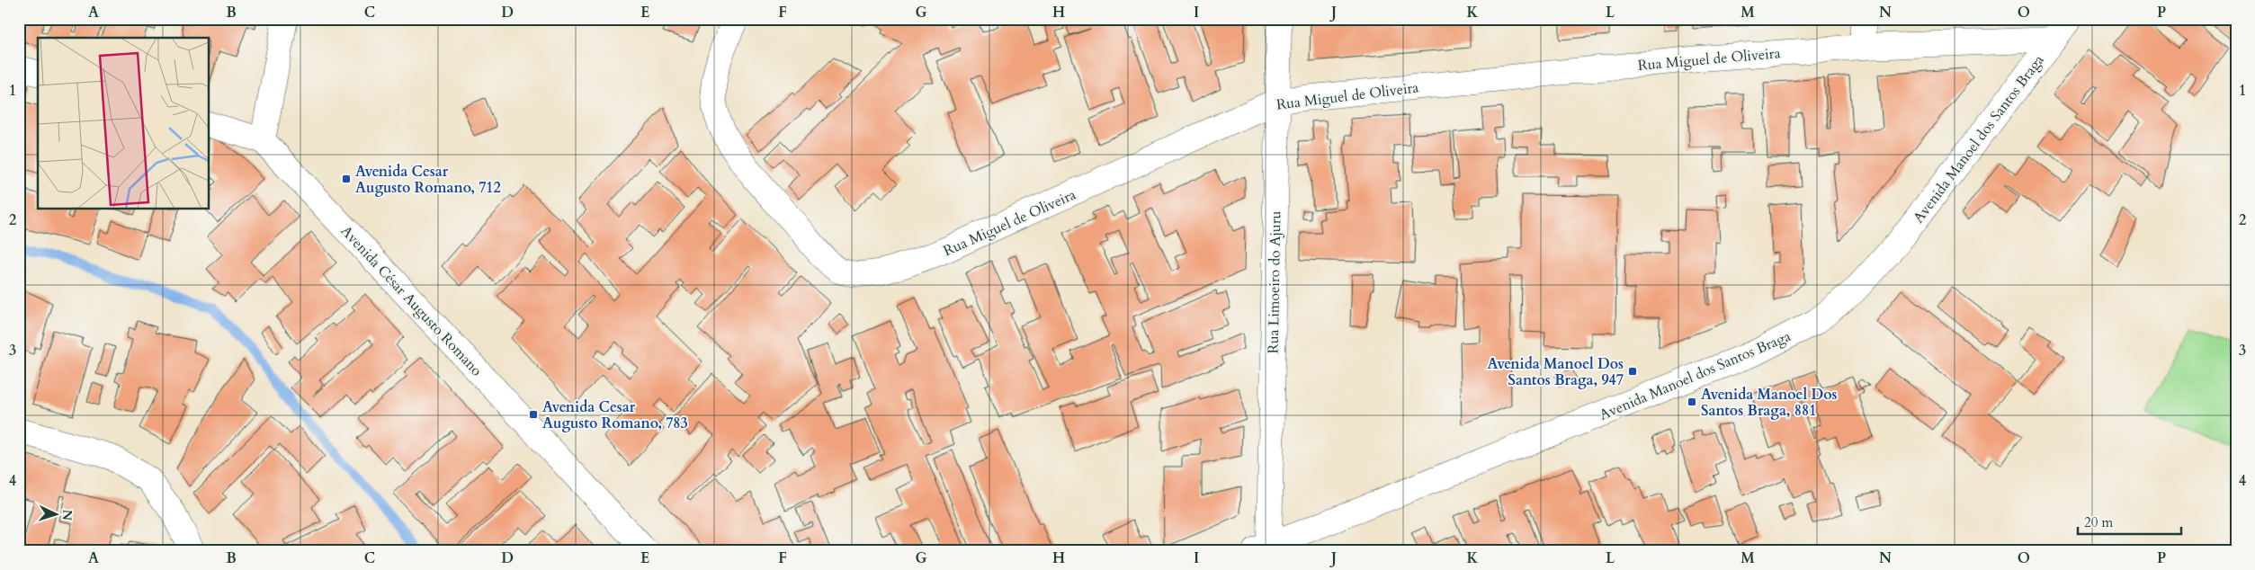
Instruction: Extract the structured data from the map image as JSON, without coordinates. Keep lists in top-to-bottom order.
{
  "streets": {
    "street": [
      "Rua Miguel de Oliveira",
      "Avenida Manoel dos Santos Braga",
      "Rua Limoeiro do Ajuru",
      "Avenida César Augusto Romano"
    ]
  },
  "crossings": [
    ["Rua Miguel de Oliveira", "Avenida Manoel dos Santos Braga"],
    ["Rua Miguel de Oliveira", "Rua Limoeiro do Ajuru"],
    ["Avenida Manoel dos Santos Braga", "Rua Limoeiro do Ajuru"]
  ],
  "places": {
    "transit": [
      "Avenida Cesar Augusto Romano, 712",
      "Avenida Manoel Dos Santos Braga, 947",
      "Avenida Manoel Dos Santos Braga, 881",
      "Avenida Cesar Augusto Romano, 783"
    ]
  },
  "scale_bar": "20 m",
  "north": "right",
  "grid": {
    "columns": [
      "A",
      "B",
      "C",
      "D",
      "E",
      "F",
      "G",
      "H",
      "I",
      "J",
      "K",
      "L",
      "M",
      "N",
      "O",
      "P"
    ],
    "rows": [
      "1",
      "2",
      "3",
      "4"
    ]
  }
}
